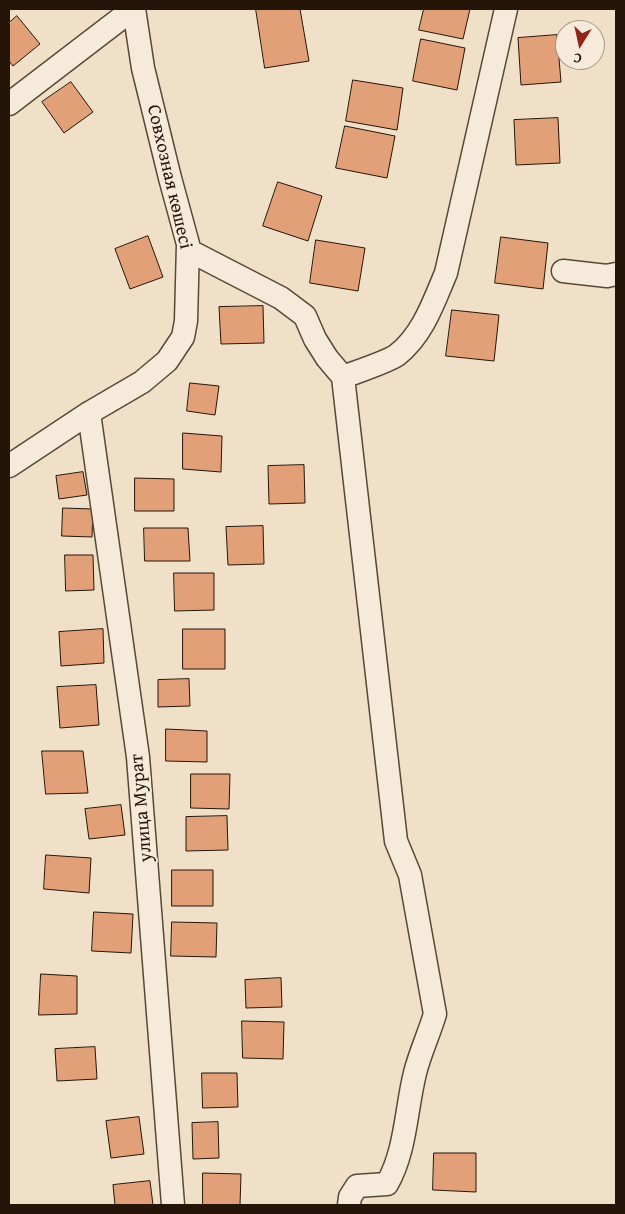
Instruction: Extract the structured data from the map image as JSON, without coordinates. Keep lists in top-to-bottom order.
{
  "streets": {
    "street": ["Совхозная көшесі", "улица Мурат"]
  },
  "crossings": [
    ["Совхозная көшесі", "улица Мурат"]
  ],
  "north": "bottom"
}
